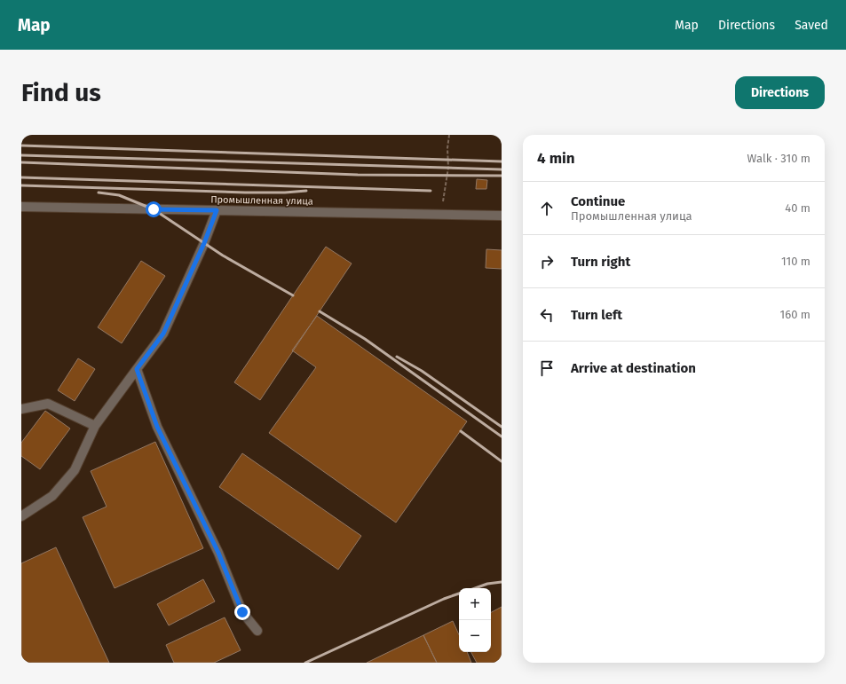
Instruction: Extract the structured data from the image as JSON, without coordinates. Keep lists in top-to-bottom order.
{
  "streets": {
    "street": ["Промышленная улица"]
  },
  "page": {
    "header": "Map",
    "nav": ["Map", "Directions", "Saved"],
    "buttons": "Directions",
    "title": "Find us",
    "heading": ["4 min", "Walk · 310 m"],
    "list": [
      ["Continue", "Промышленная улица", "40 m"],
      ["Turn right", "110 m"],
      ["Turn left", "160 m"],
      "Arrive at destination"
    ],
    "map_buttons": ["+", "−"]
  }
}
